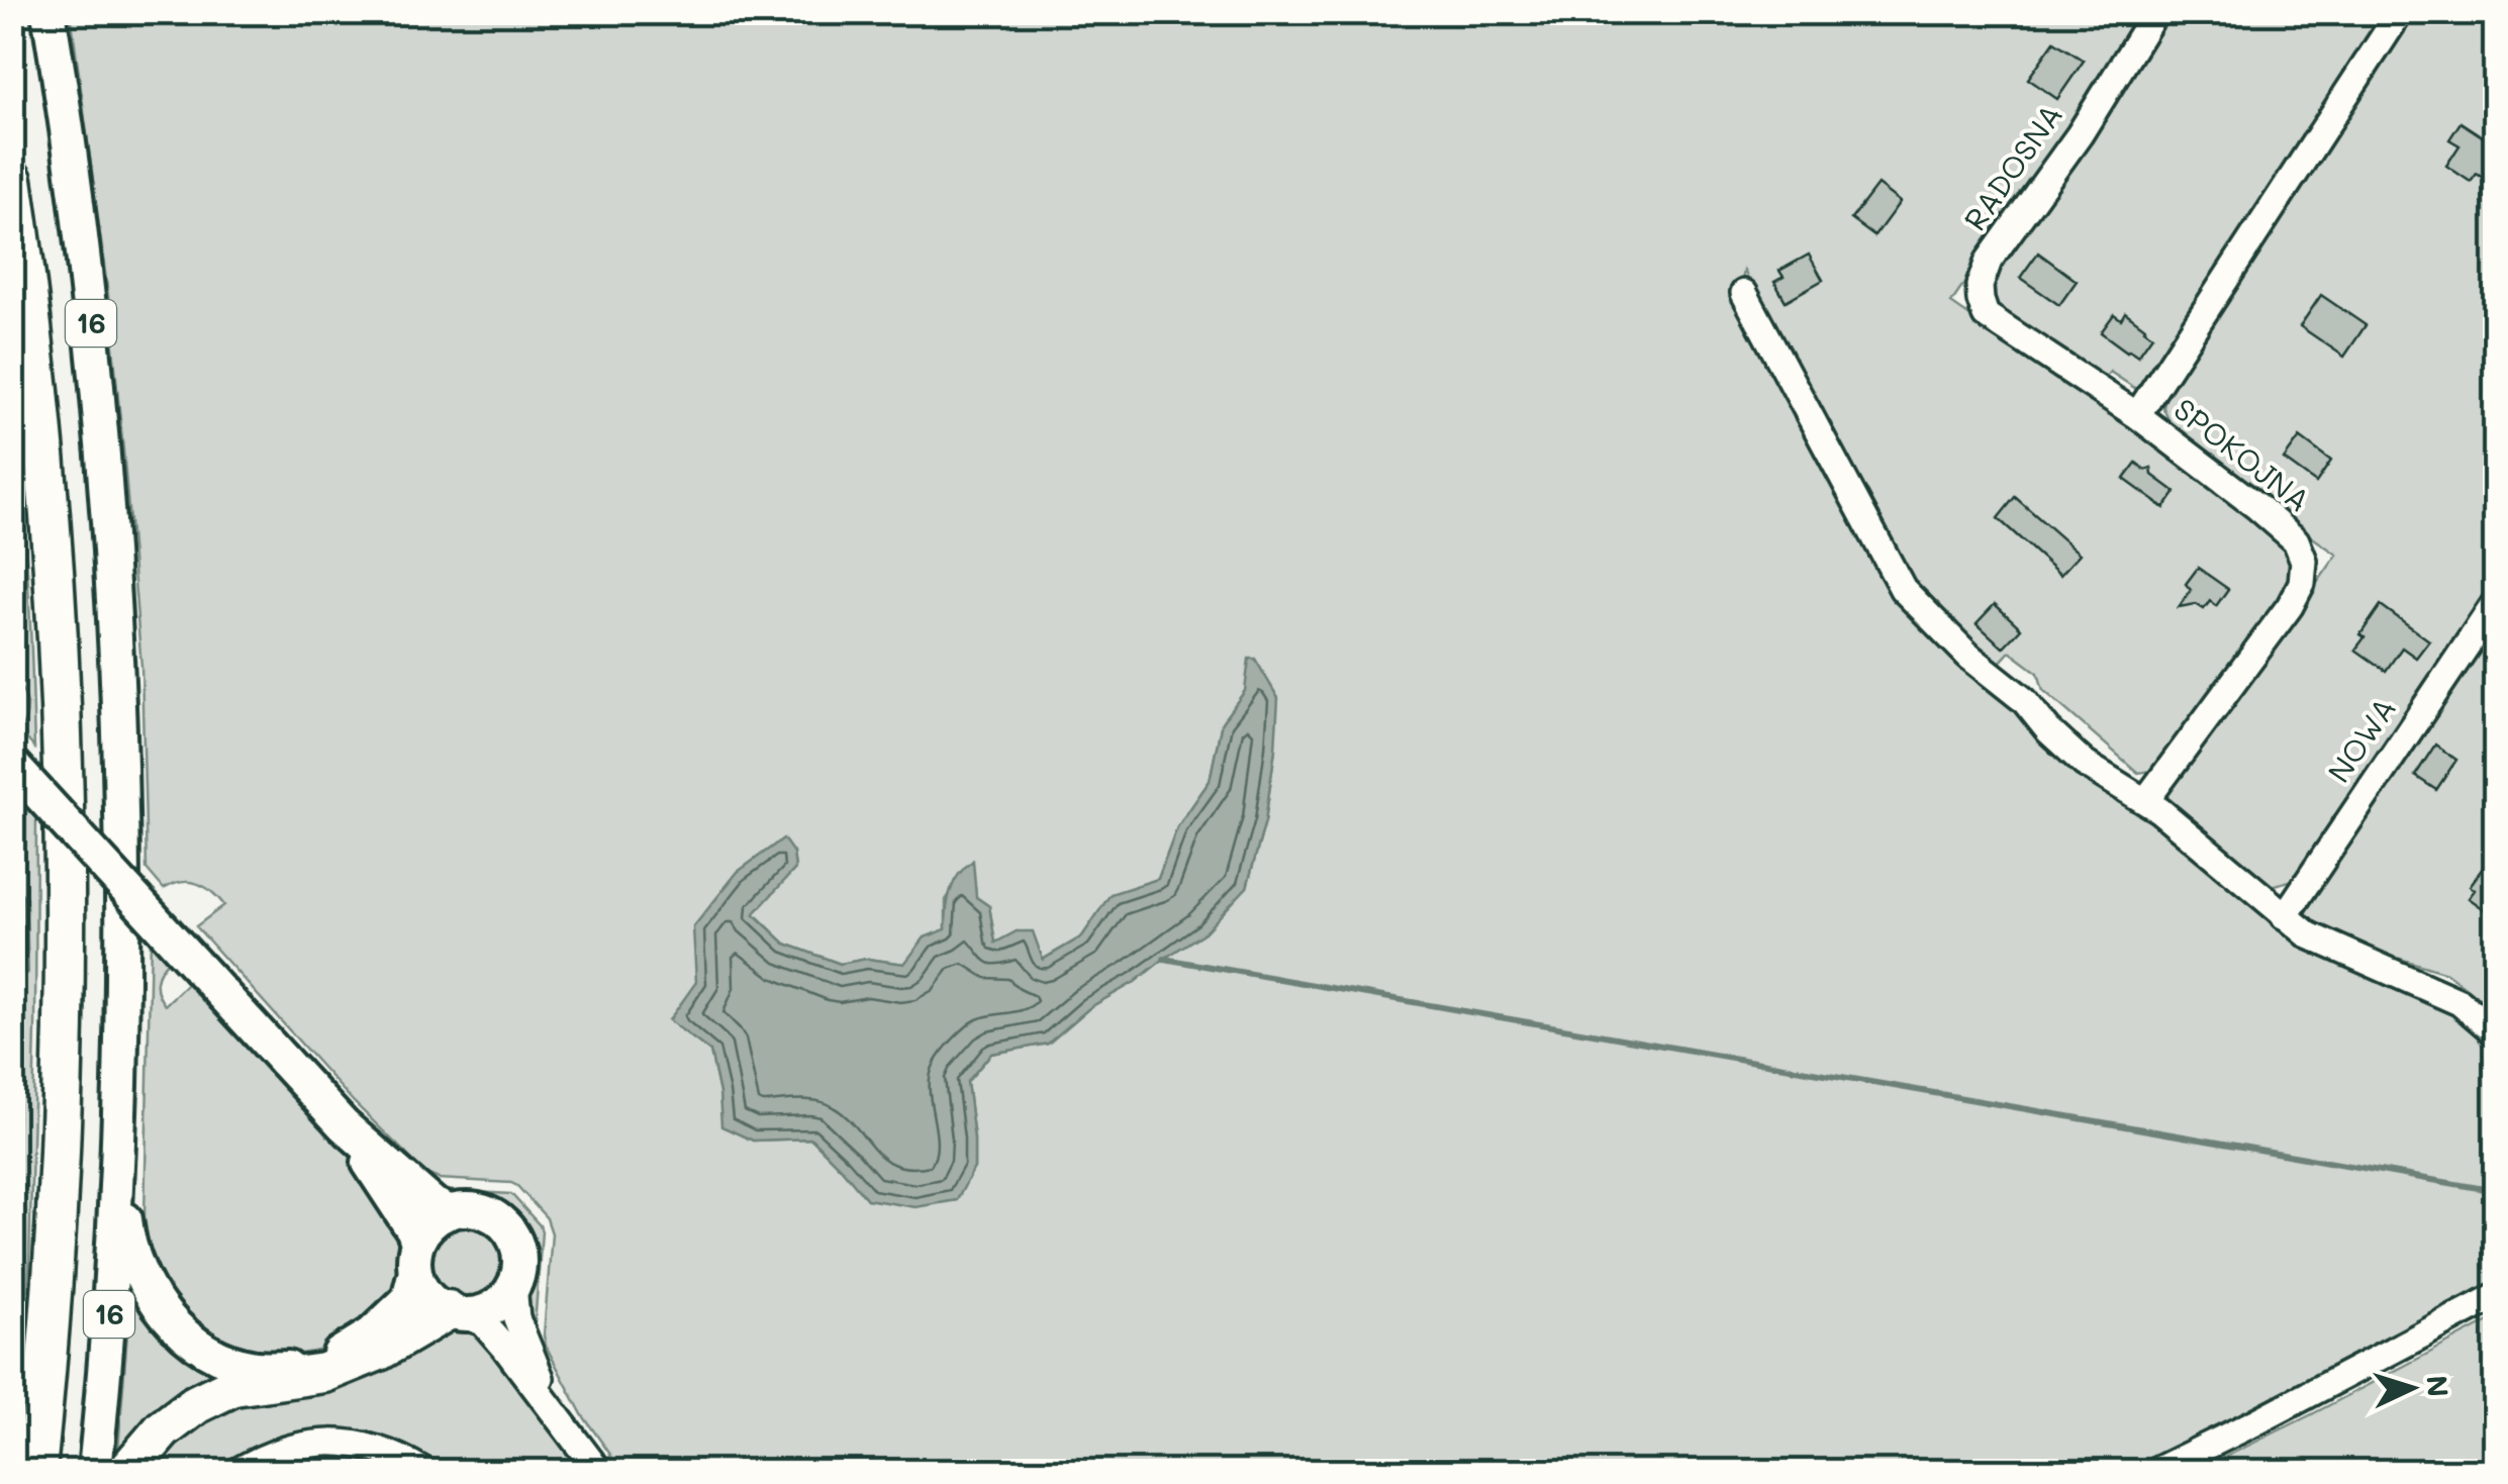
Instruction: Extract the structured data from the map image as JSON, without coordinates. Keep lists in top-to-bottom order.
{
  "streets": {
    "main road": ["16"],
    "street": ["RADOSNA", "SPOKOJNA", "NOWA"]
  },
  "crossings": [
    ["RADOSNA", "SPOKOJNA"]
  ],
  "north": "right"
}
